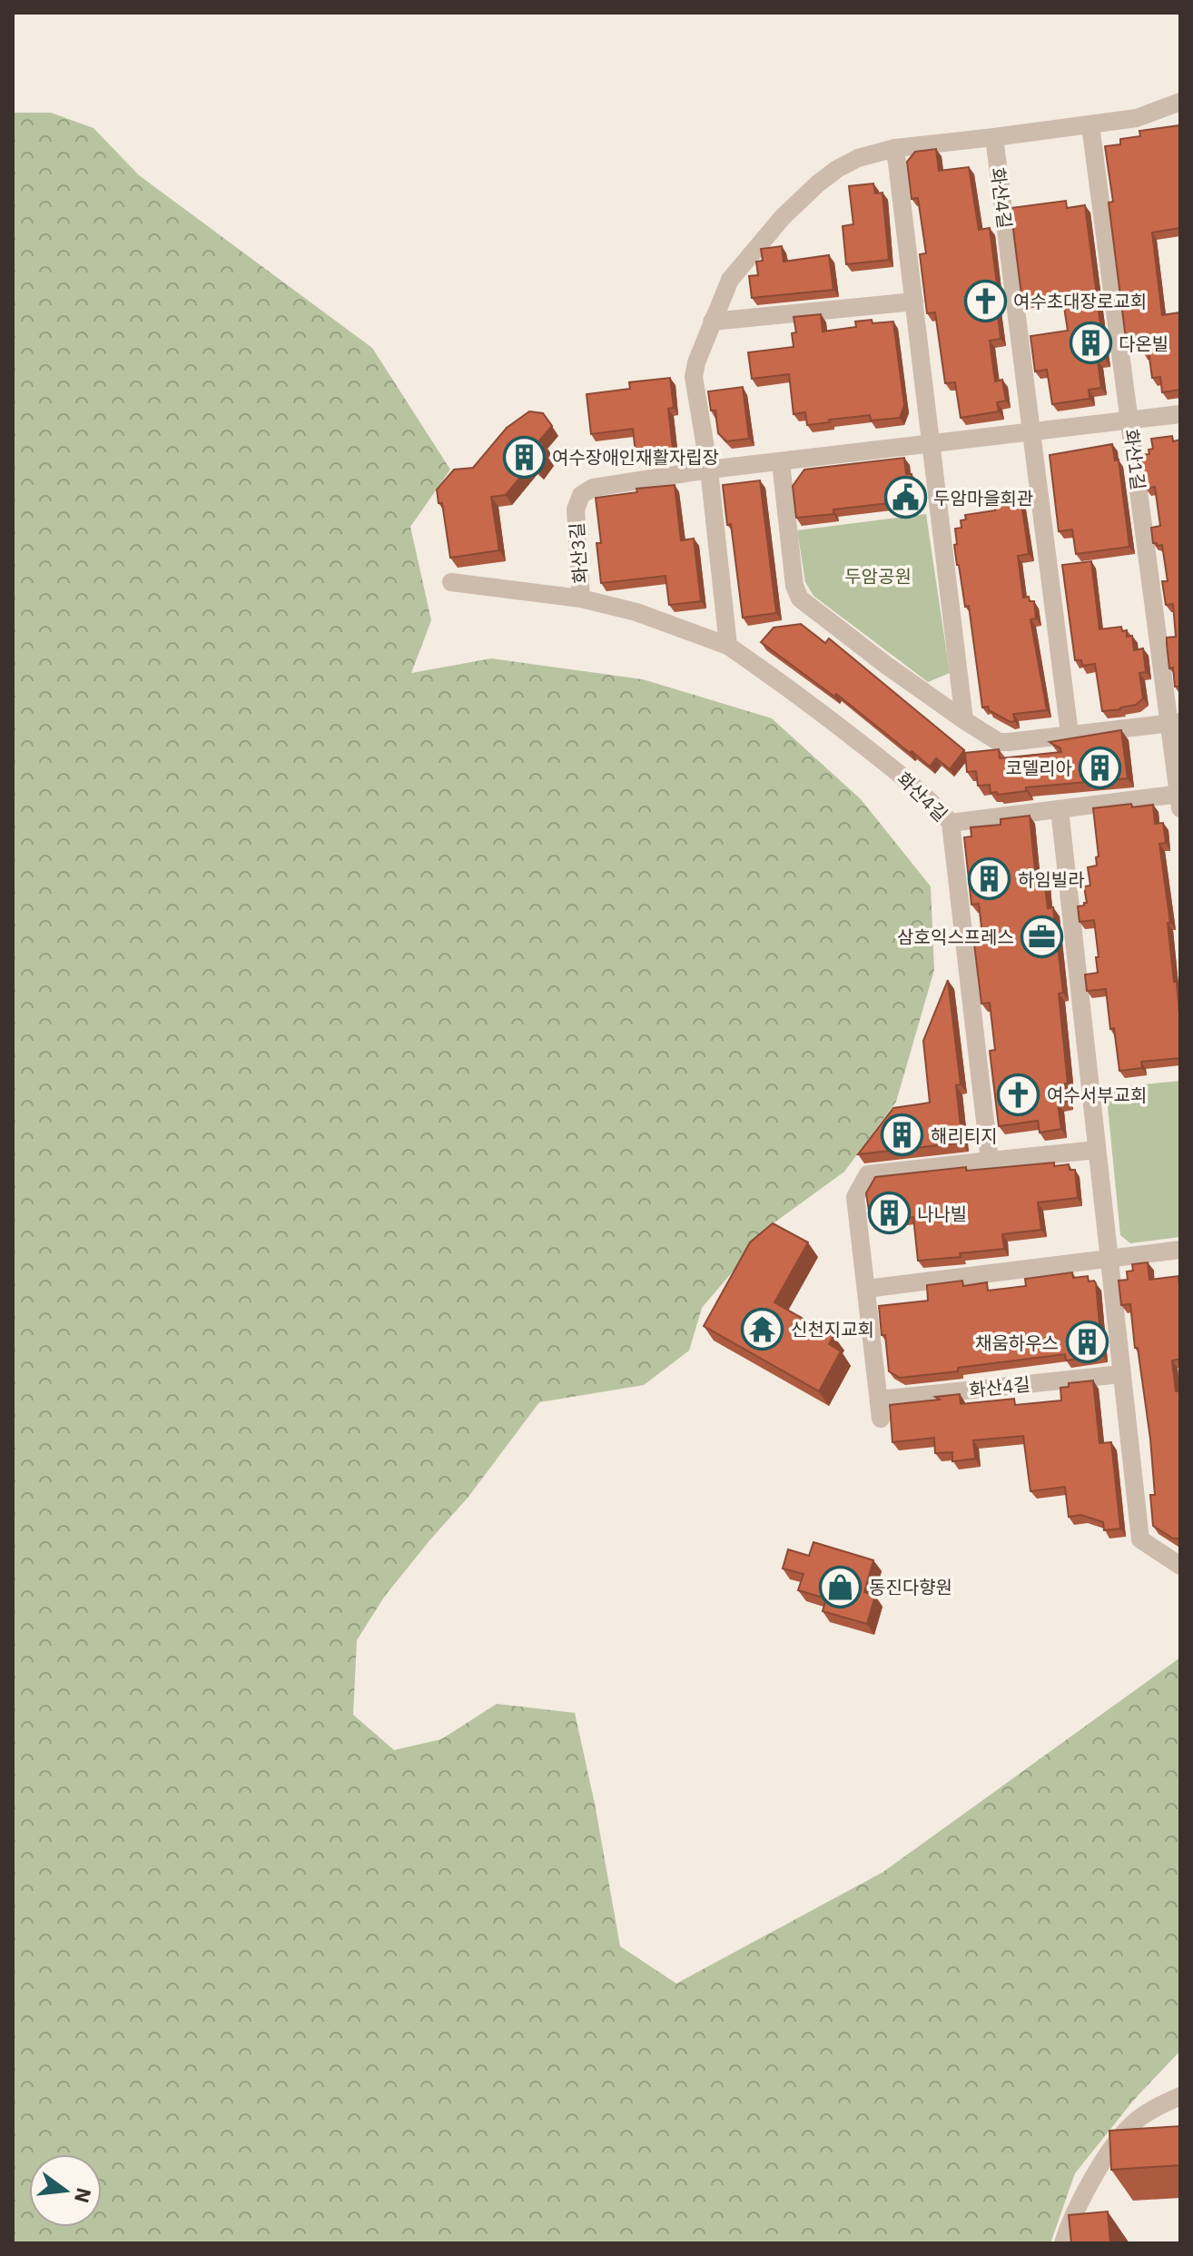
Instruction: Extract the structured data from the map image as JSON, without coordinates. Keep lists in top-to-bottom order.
{
  "streets": {
    "street": ["화산4길", "화산1길", "화산3길"]
  },
  "crossings": [
    ["화산4길", "화산3길"],
    ["화산1길", "화산3길"]
  ],
  "parks": ["두암공원"],
  "places": {
    "church": ["여수초대장로교회", "여수서부교회"],
    "building": [
      "다온빌",
      "여수장애인재활자립장",
      "코델리아",
      "하임빌라",
      "해리티지",
      "나나빌",
      "채움하우스"
    ],
    "public building": ["두암마을회관"],
    "office": ["삼호익스프레스"],
    "temple": ["신천지교회"],
    "shop": ["동진다향원"]
  },
  "north": "right"
}
